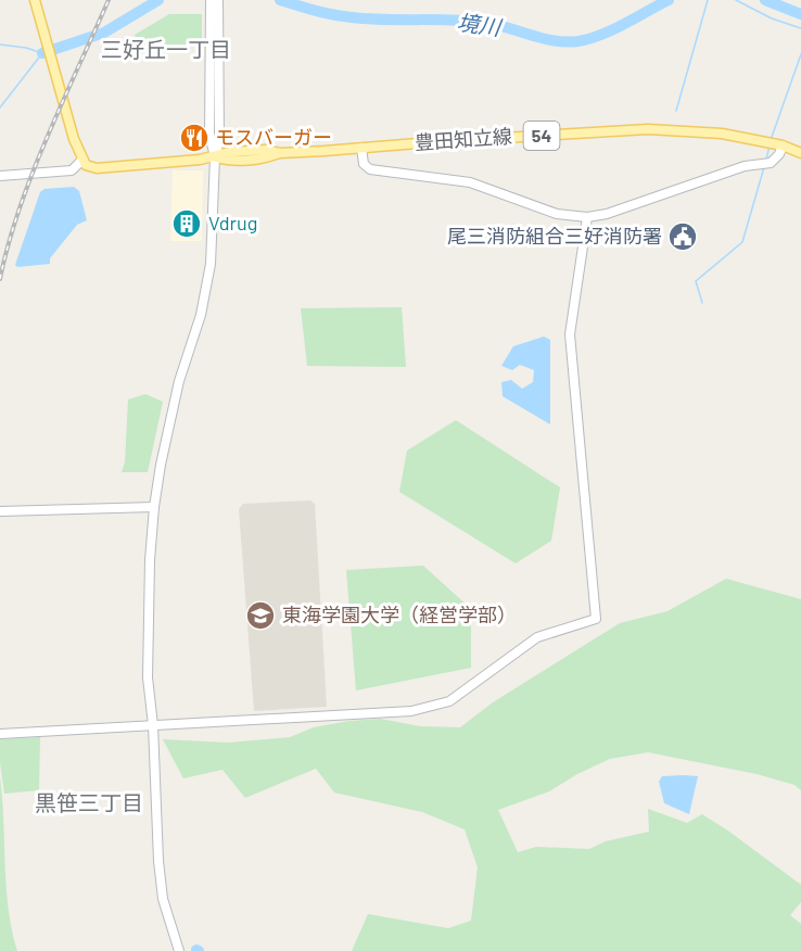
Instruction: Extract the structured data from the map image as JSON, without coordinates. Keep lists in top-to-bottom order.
{
  "streets": {
    "main road": ["54", "豊田知立線"]
  },
  "districts": ["三好丘一丁目", "黒笹三丁目"],
  "water": ["境川"],
  "places": {
    "restaurant": ["モスバーガー"],
    "building": ["Vdrug"],
    "public building": ["尾三消防組合三好消防署"],
    "school or university": ["東海学園大学（経営学部）"]
  }
}
